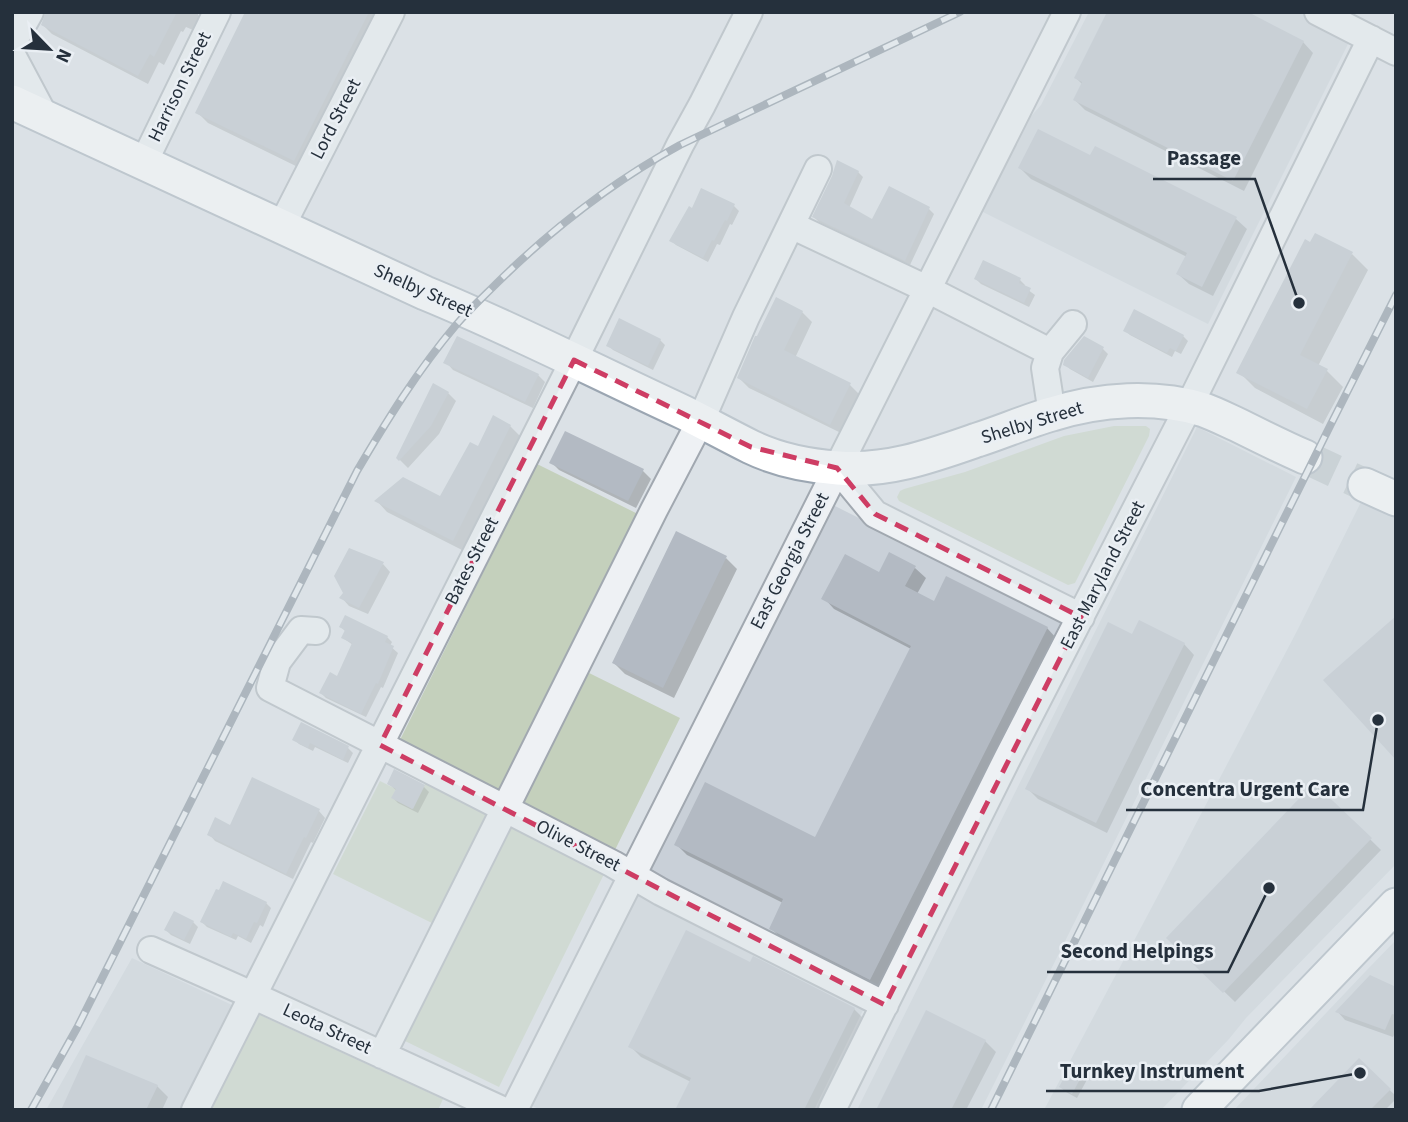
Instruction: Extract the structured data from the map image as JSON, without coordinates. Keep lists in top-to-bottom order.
{
  "streets": {
    "main road": ["Shelby Street"],
    "street": [
      "Harrison Street",
      "Lord Street",
      "Bates Street",
      "East Georgia Street",
      "East Maryland Street",
      "Olive Street",
      "Leota Street"
    ]
  },
  "crossings": [
    ["Harrison Street", "Shelby Street"],
    ["Lord Street", "Shelby Street"],
    ["Shelby Street", "Bates Street"],
    ["Shelby Street", "East Georgia Street"],
    ["Shelby Street", "East Maryland Street"],
    ["Bates Street", "Olive Street"],
    ["Bates Street", "Leota Street"],
    ["East Georgia Street", "Olive Street"],
    ["East Maryland Street", "Olive Street"]
  ],
  "places": [
    "Passage",
    "Concentra Urgent Care",
    "Second Helpings",
    "Turnkey Instrument"
  ],
  "north": "bottom right"
}
